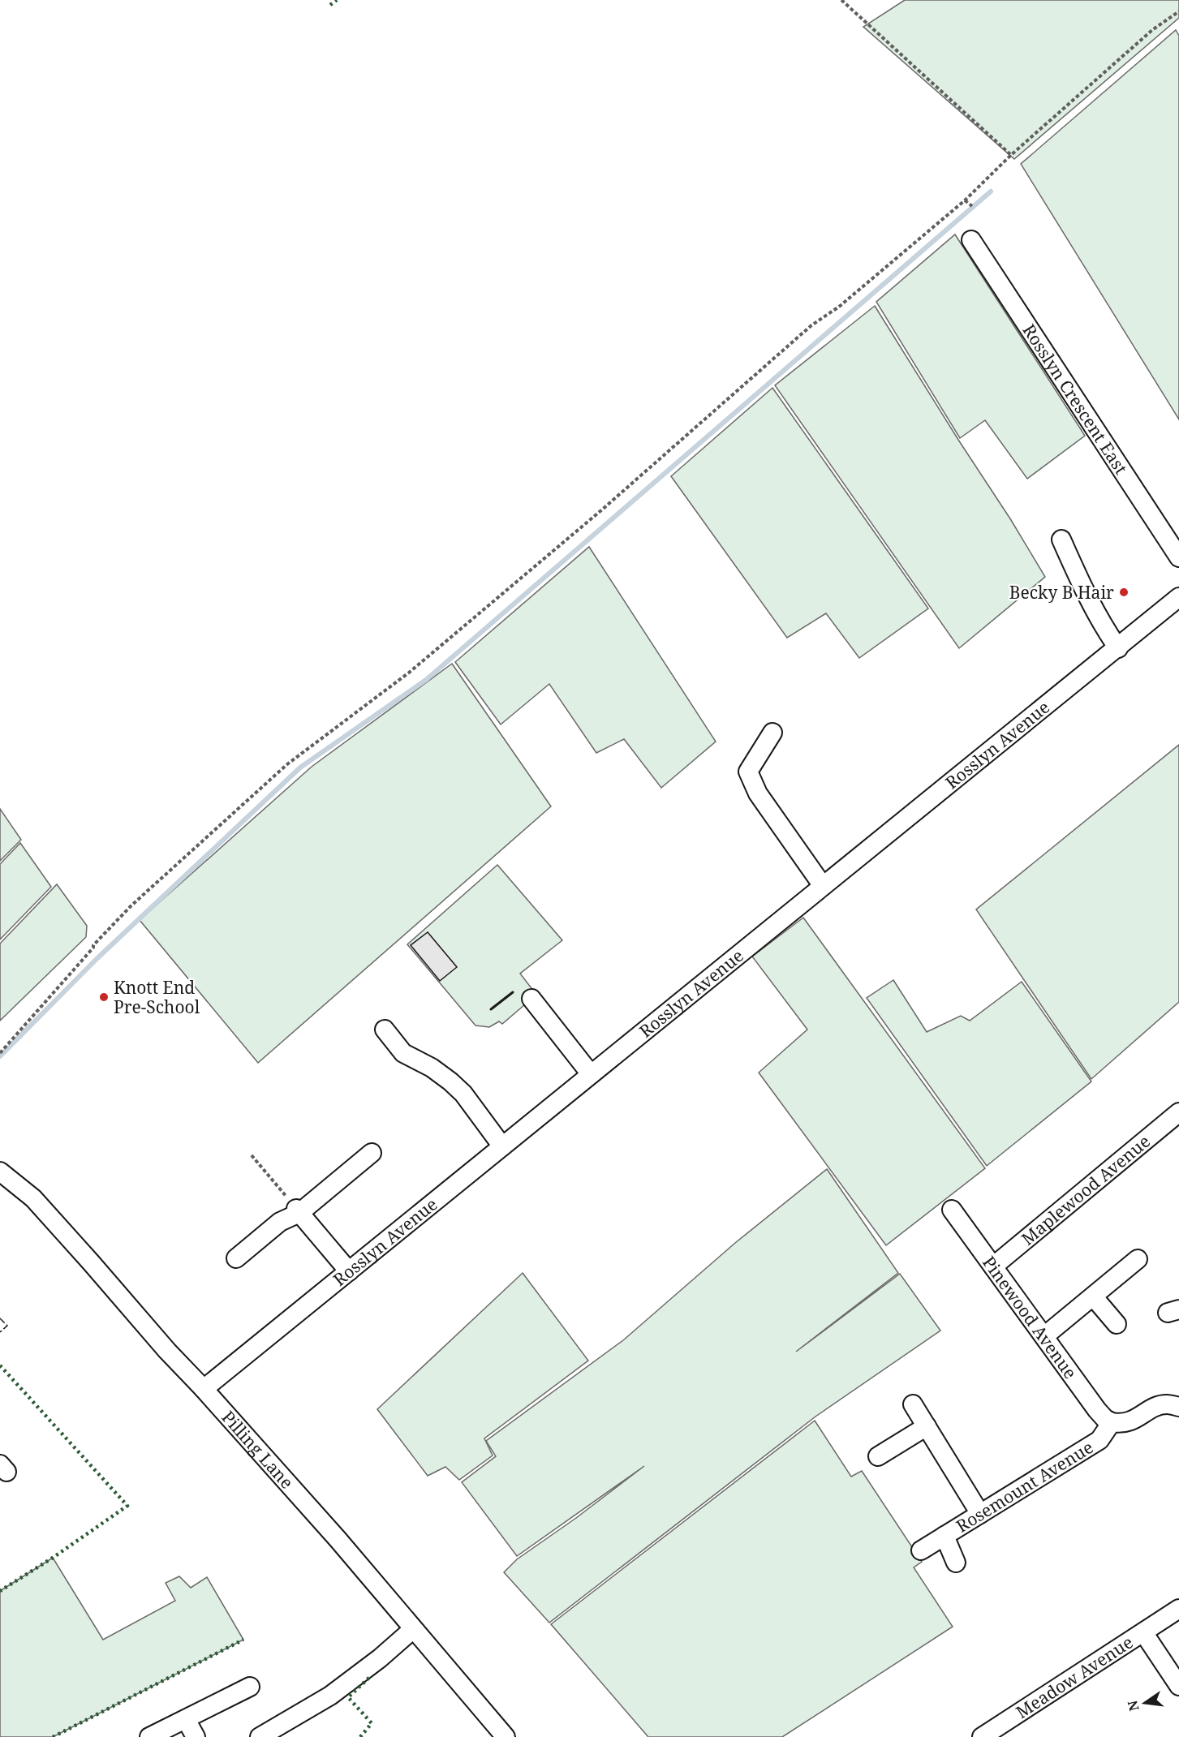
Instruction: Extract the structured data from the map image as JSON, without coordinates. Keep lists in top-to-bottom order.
{
  "streets": {
    "street": [
      "Rosslyn Crescent East",
      "Rosslyn Avenue",
      "Maplewood Avenue",
      "Pinewood Avenue",
      "Pilling Lane",
      "Rosemount Avenue",
      "Meadow Avenue"
    ]
  },
  "crossings": [
    ["Rosslyn Avenue", "Pilling Lane"],
    ["Maplewood Avenue", "Pinewood Avenue"],
    ["Pinewood Avenue", "Rosemount Avenue"]
  ],
  "places": ["Becky B Hair", "Knott End Pre-School"],
  "north": "left"
}
